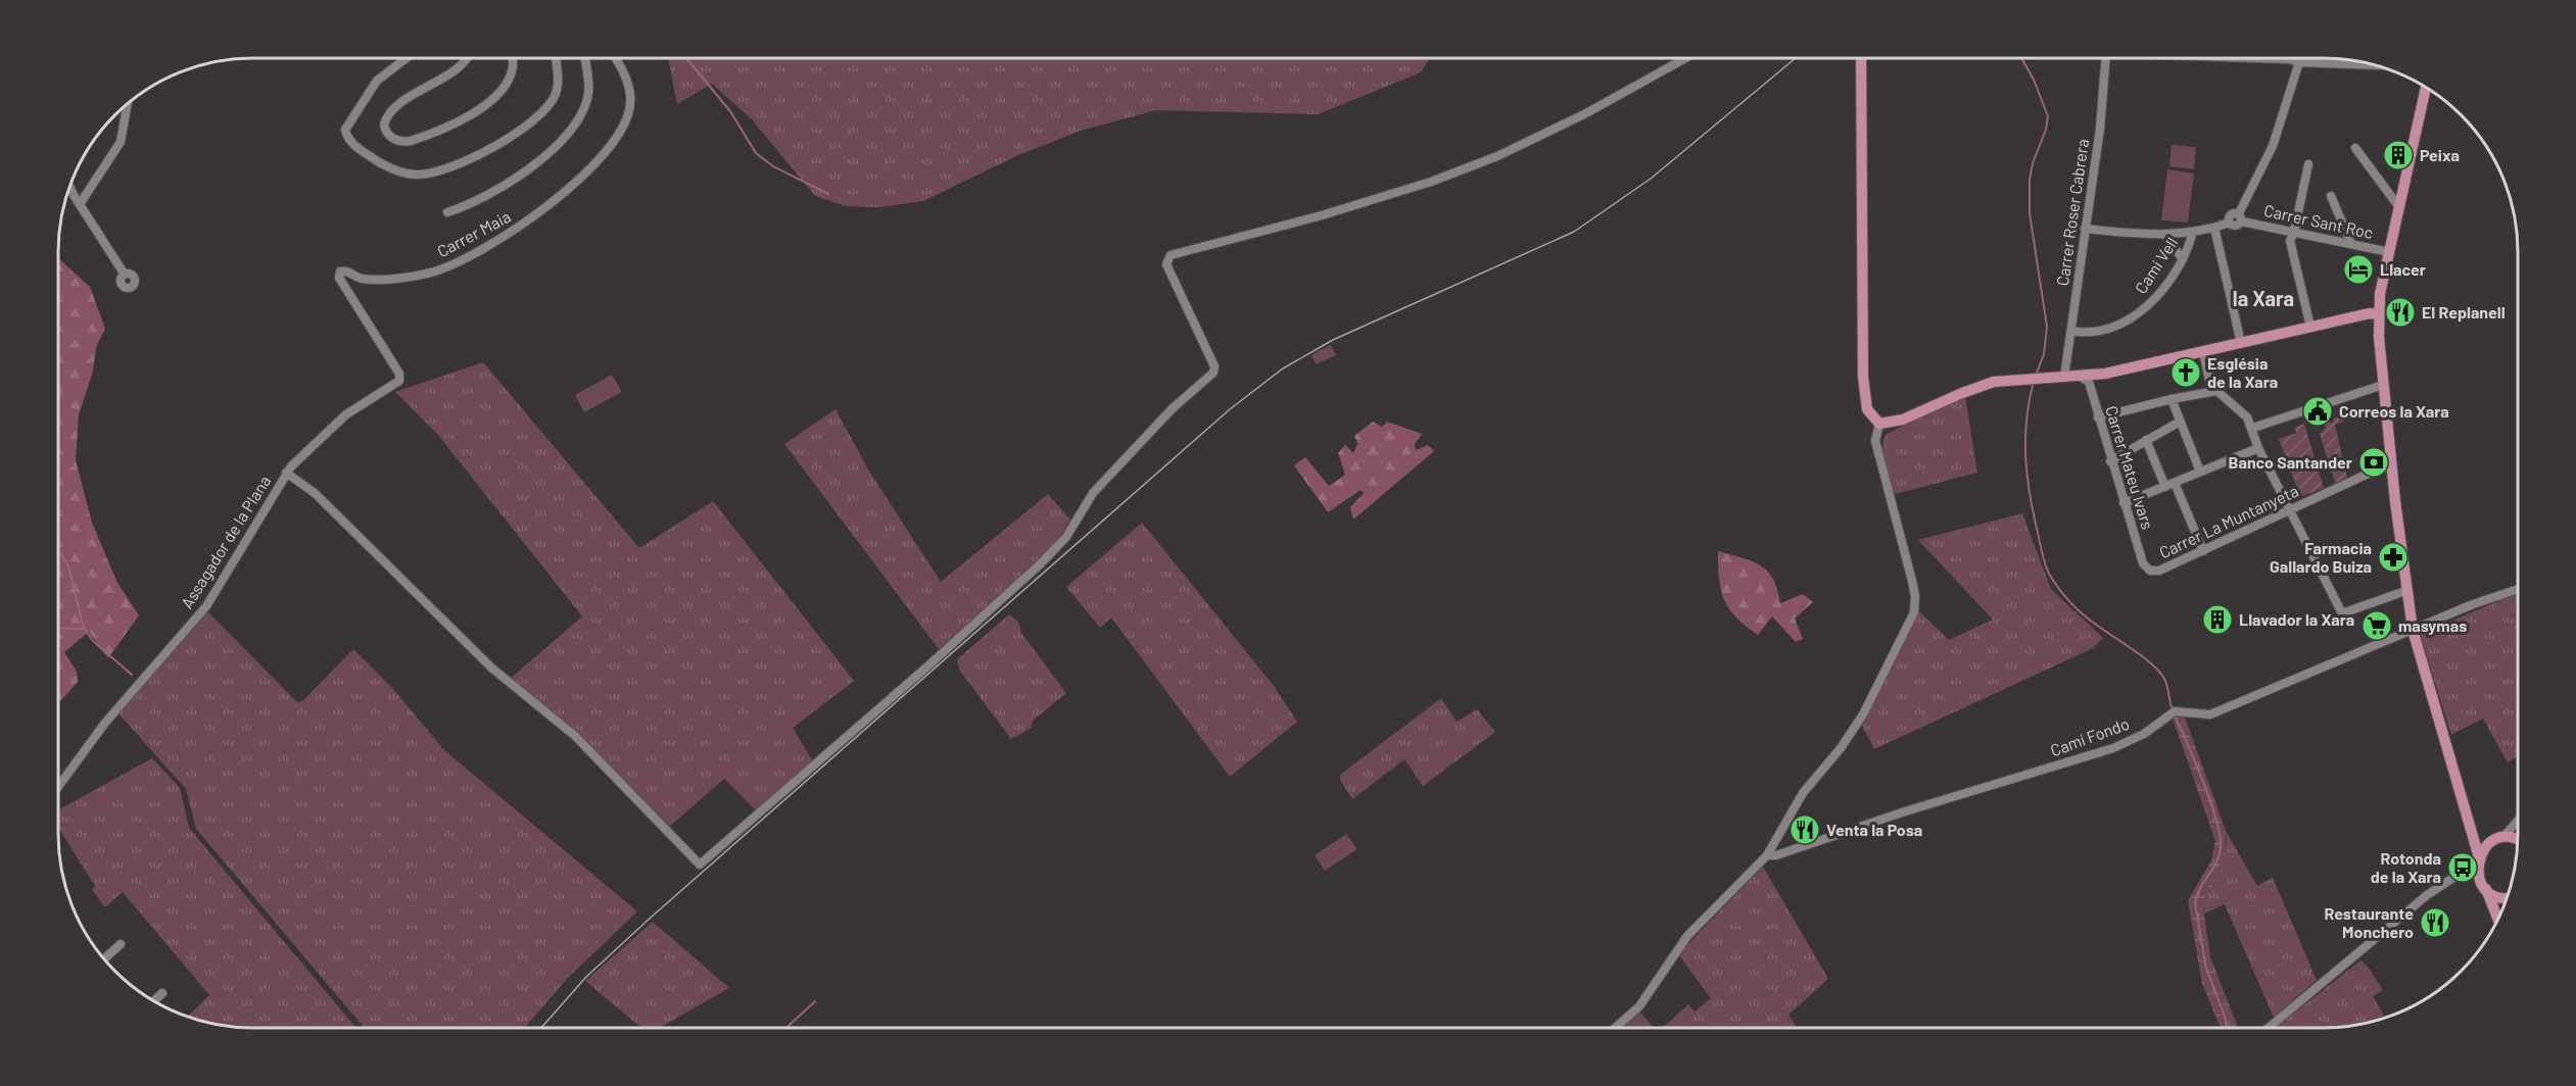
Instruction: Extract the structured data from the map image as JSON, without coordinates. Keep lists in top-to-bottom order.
{
  "streets": {
    "street": [
      "Carrer Roser Cabrera",
      "Carrer Sant Roc",
      "Carrer Maia",
      "Camí Vell",
      "Carrer Mateu Ivars",
      "Carrer La Muntanyeta",
      "Assagador de la Plana",
      "Camí Fondo"
    ]
  },
  "crossings": [
    ["Carrer Roser Cabrera", "Camí Vell"],
    ["Carrer Maia", "Assagador de la Plana"],
    ["Carrer Mateu Ivars", "Carrer La Muntanyeta"]
  ],
  "districts": ["la Xara"],
  "places": {
    "building": ["Peixa", "Llavador la Xara"],
    "hotel": ["Llacer"],
    "restaurant": ["El Replanell", "Venta la Posa", "Restaurante Monchero"],
    "church": ["Església de la Xara"],
    "public building": ["Correos la Xara"],
    "bank": ["Banco Santander"],
    "pharmacy": ["Farmacia Gallardo Buiza"],
    "supermarket": ["masymas"],
    "bus stop": ["Rotonda de la Xara"]
  }
}
